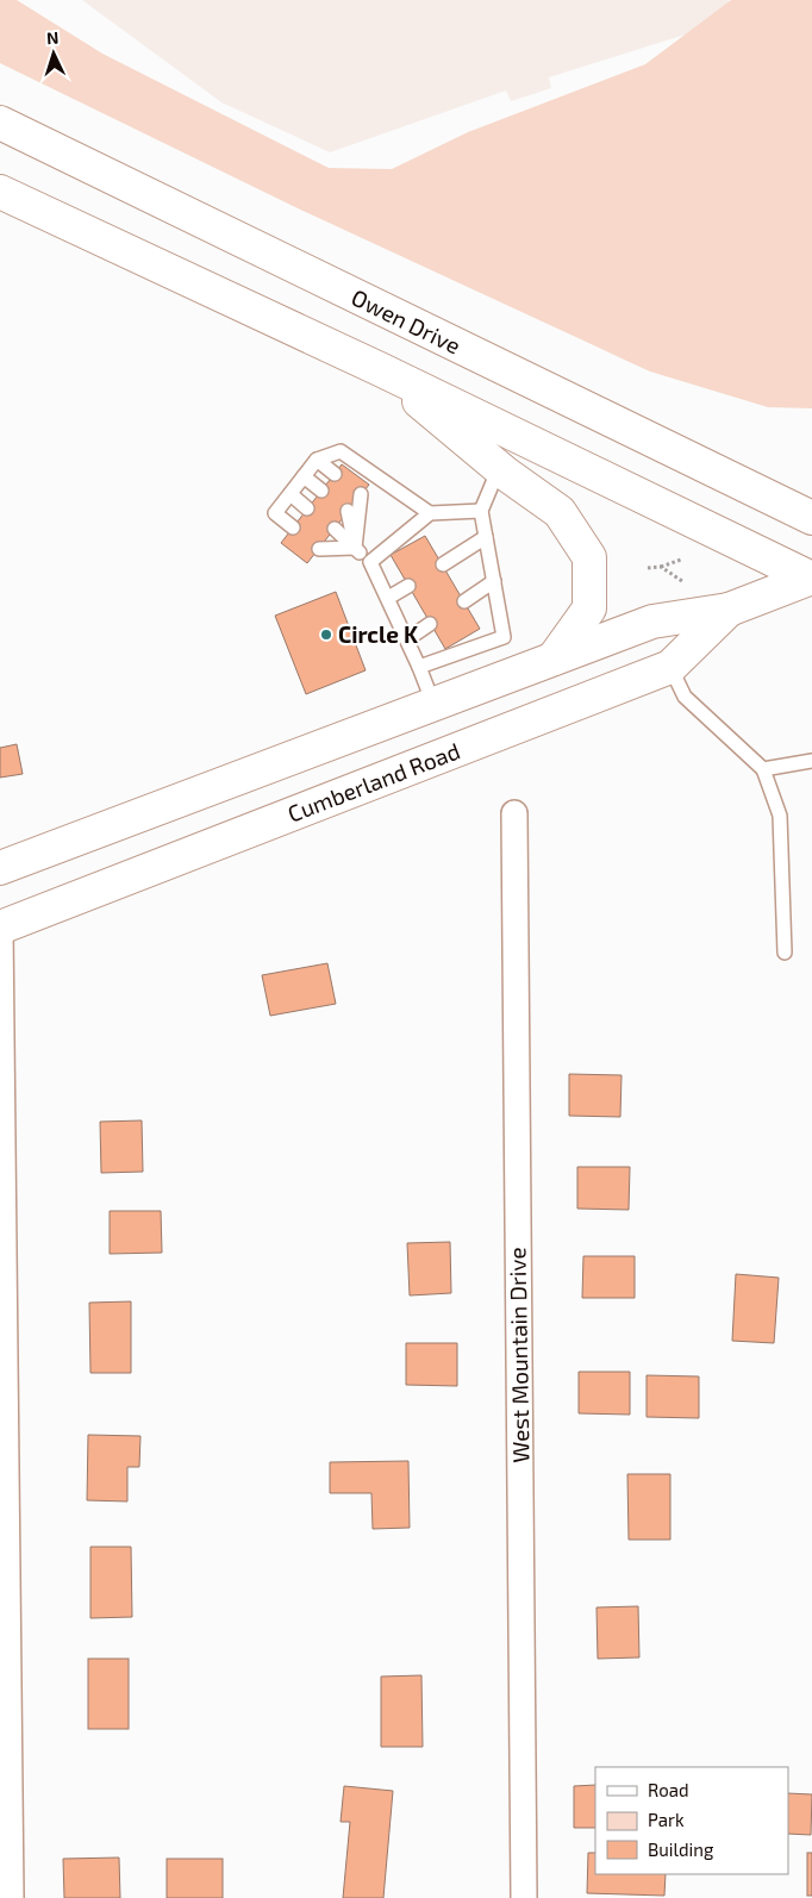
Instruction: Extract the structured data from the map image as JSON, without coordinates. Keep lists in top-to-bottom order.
{
  "streets": {
    "main road": ["Owen Drive", "Cumberland Road"],
    "street": ["West Mountain Drive"]
  },
  "places": ["Circle K"],
  "legend": ["Road", "Park", "Building"],
  "north": "top"
}
